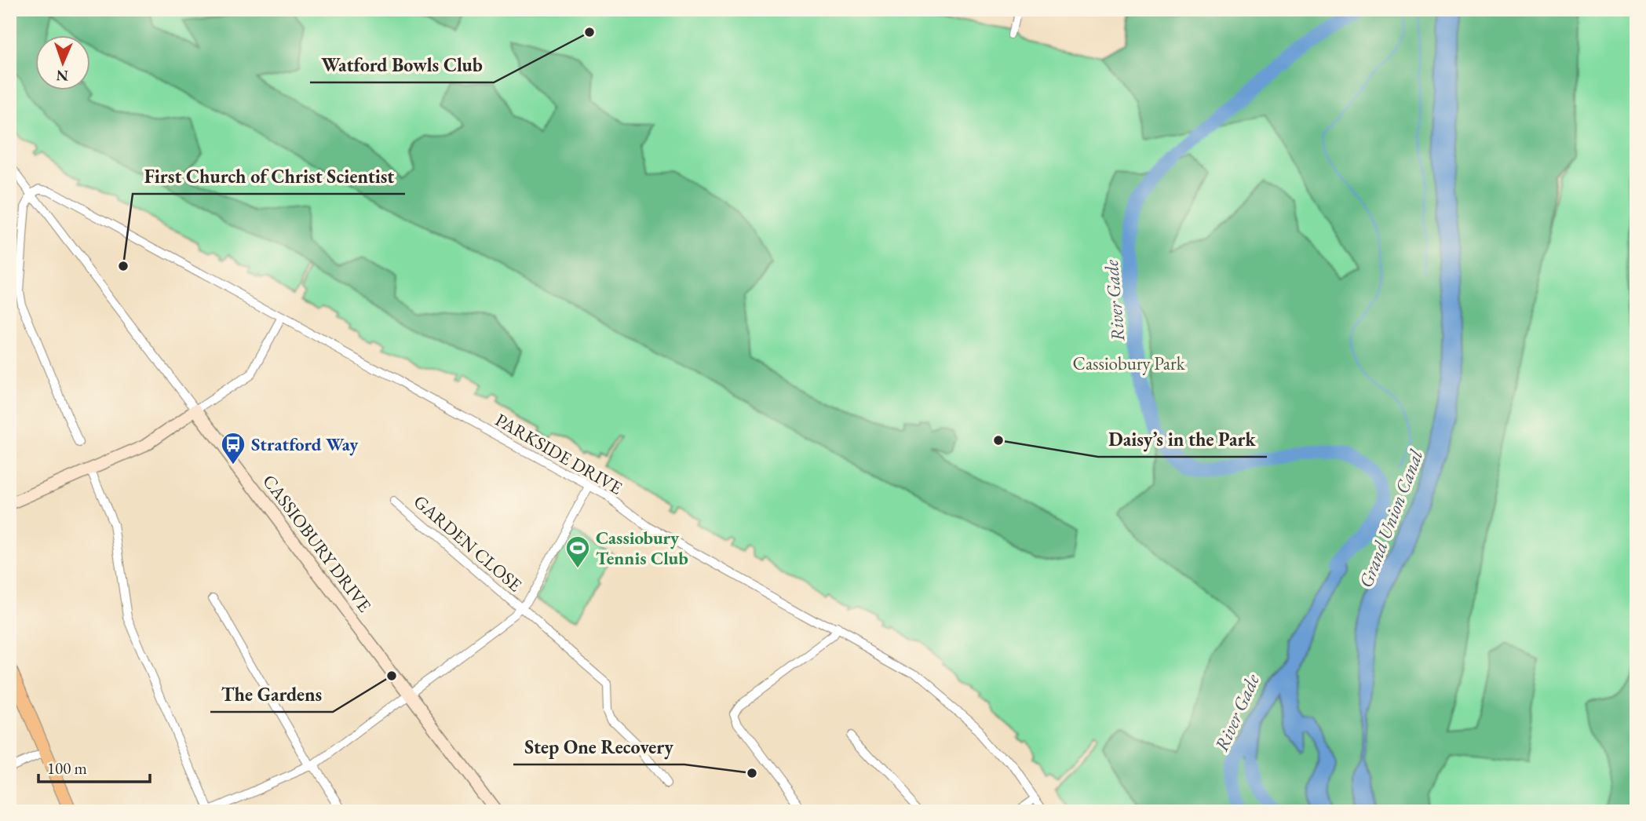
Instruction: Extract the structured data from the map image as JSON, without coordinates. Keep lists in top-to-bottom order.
{
  "streets": {
    "street": ["PARKSIDE DRIVE", "CASSIOBURY DRIVE", "GARDEN CLOSE"]
  },
  "crossings": [
    ["PARKSIDE DRIVE", "CASSIOBURY DRIVE"]
  ],
  "water": ["River Gade", "Grand Union Canal"],
  "parks": ["Cassiobury Park"],
  "places": {
    "other": [
      "Watford Bowls Club",
      "First Church of Christ Scientist",
      "Daisy’s in the Park",
      "The Gardens",
      "Step One Recovery"
    ],
    "bus stop": ["Stratford Way"],
    "sports": ["Cassiobury Tennis Club"]
  },
  "scale_bar": "100 m",
  "north": "bottom"
}
